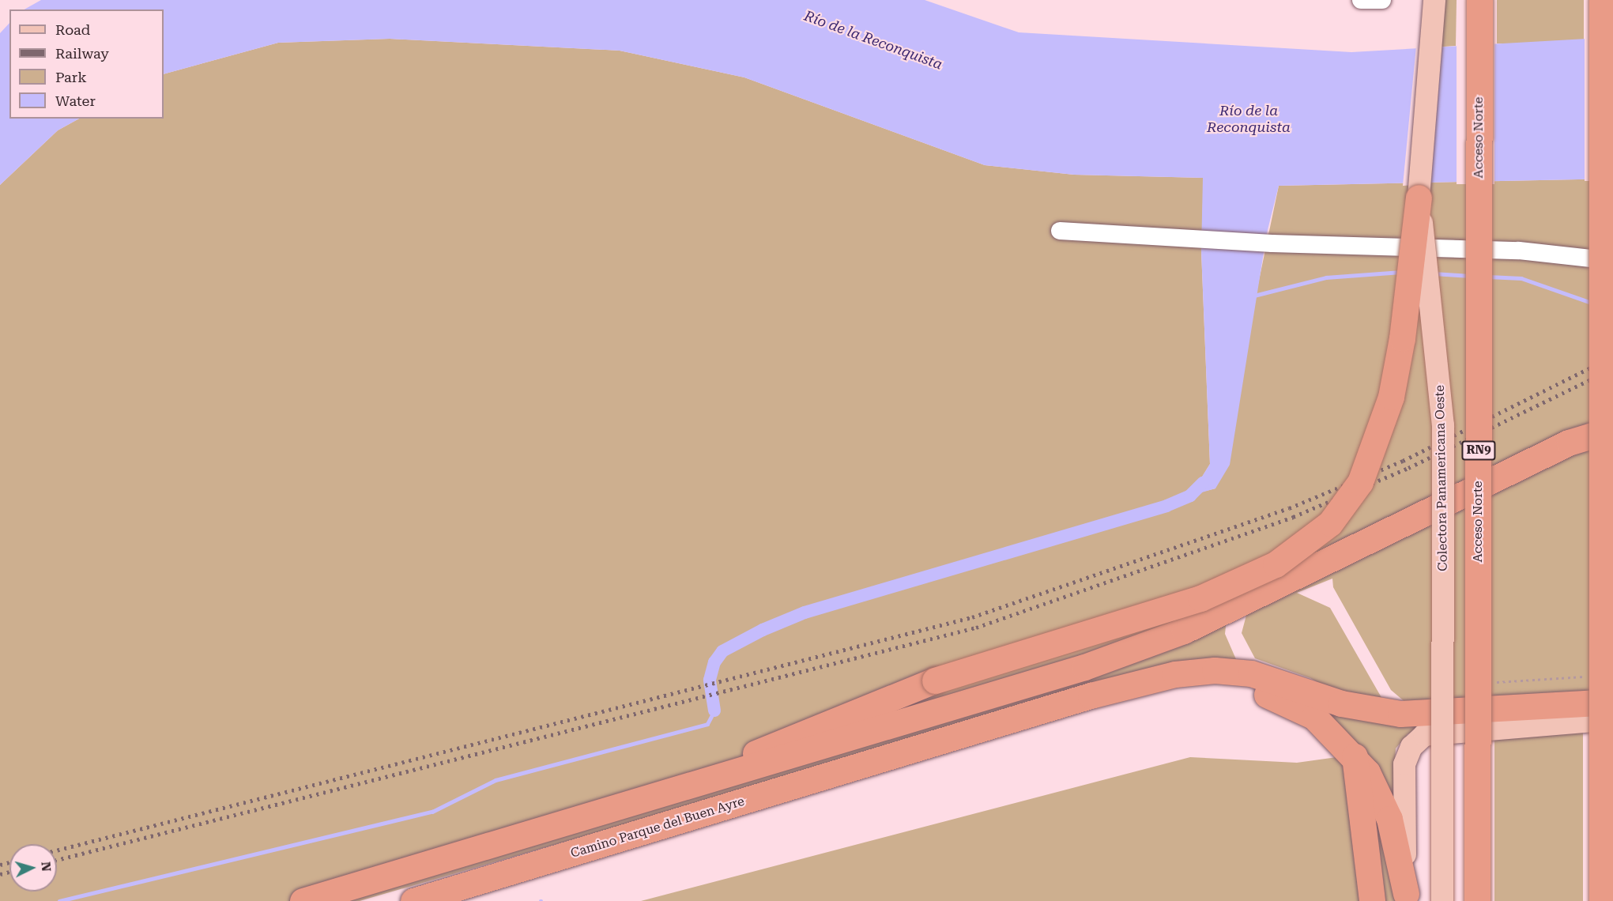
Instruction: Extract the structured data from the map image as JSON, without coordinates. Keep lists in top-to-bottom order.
{
  "streets": {
    "highway": ["Acceso Norte", "RN9", "Camino Parque del Buen Ayre"],
    "main road": ["Colectora Panamericana Oeste"]
  },
  "water": ["Río de la Reconquista"],
  "legend": [
    "Road",
    "Railway",
    "Park",
    "Water"
  ],
  "north": "right"
}
